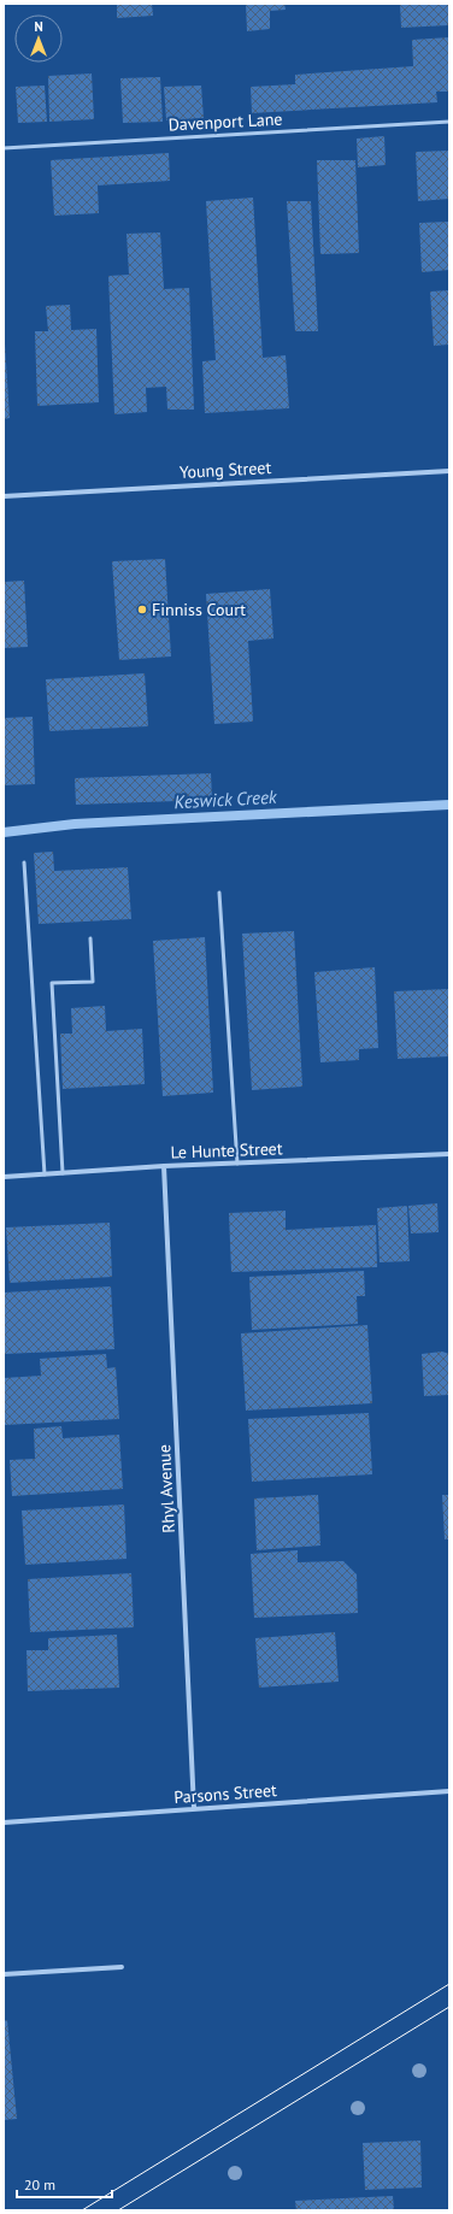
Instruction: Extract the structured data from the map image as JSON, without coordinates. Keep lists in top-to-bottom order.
{
  "streets": {
    "street": [
      "Young Street",
      "Le Hunte Street",
      "Rhyl Avenue",
      "Parsons Street"
    ],
    "lane": ["Davenport Lane"]
  },
  "crossings": [
    ["Le Hunte Street", "Rhyl Avenue"],
    ["Rhyl Avenue", "Parsons Street"]
  ],
  "water": ["Keswick Creek"],
  "places": ["Finniss Court"],
  "scale_bar": "20 m",
  "north": "top"
}
